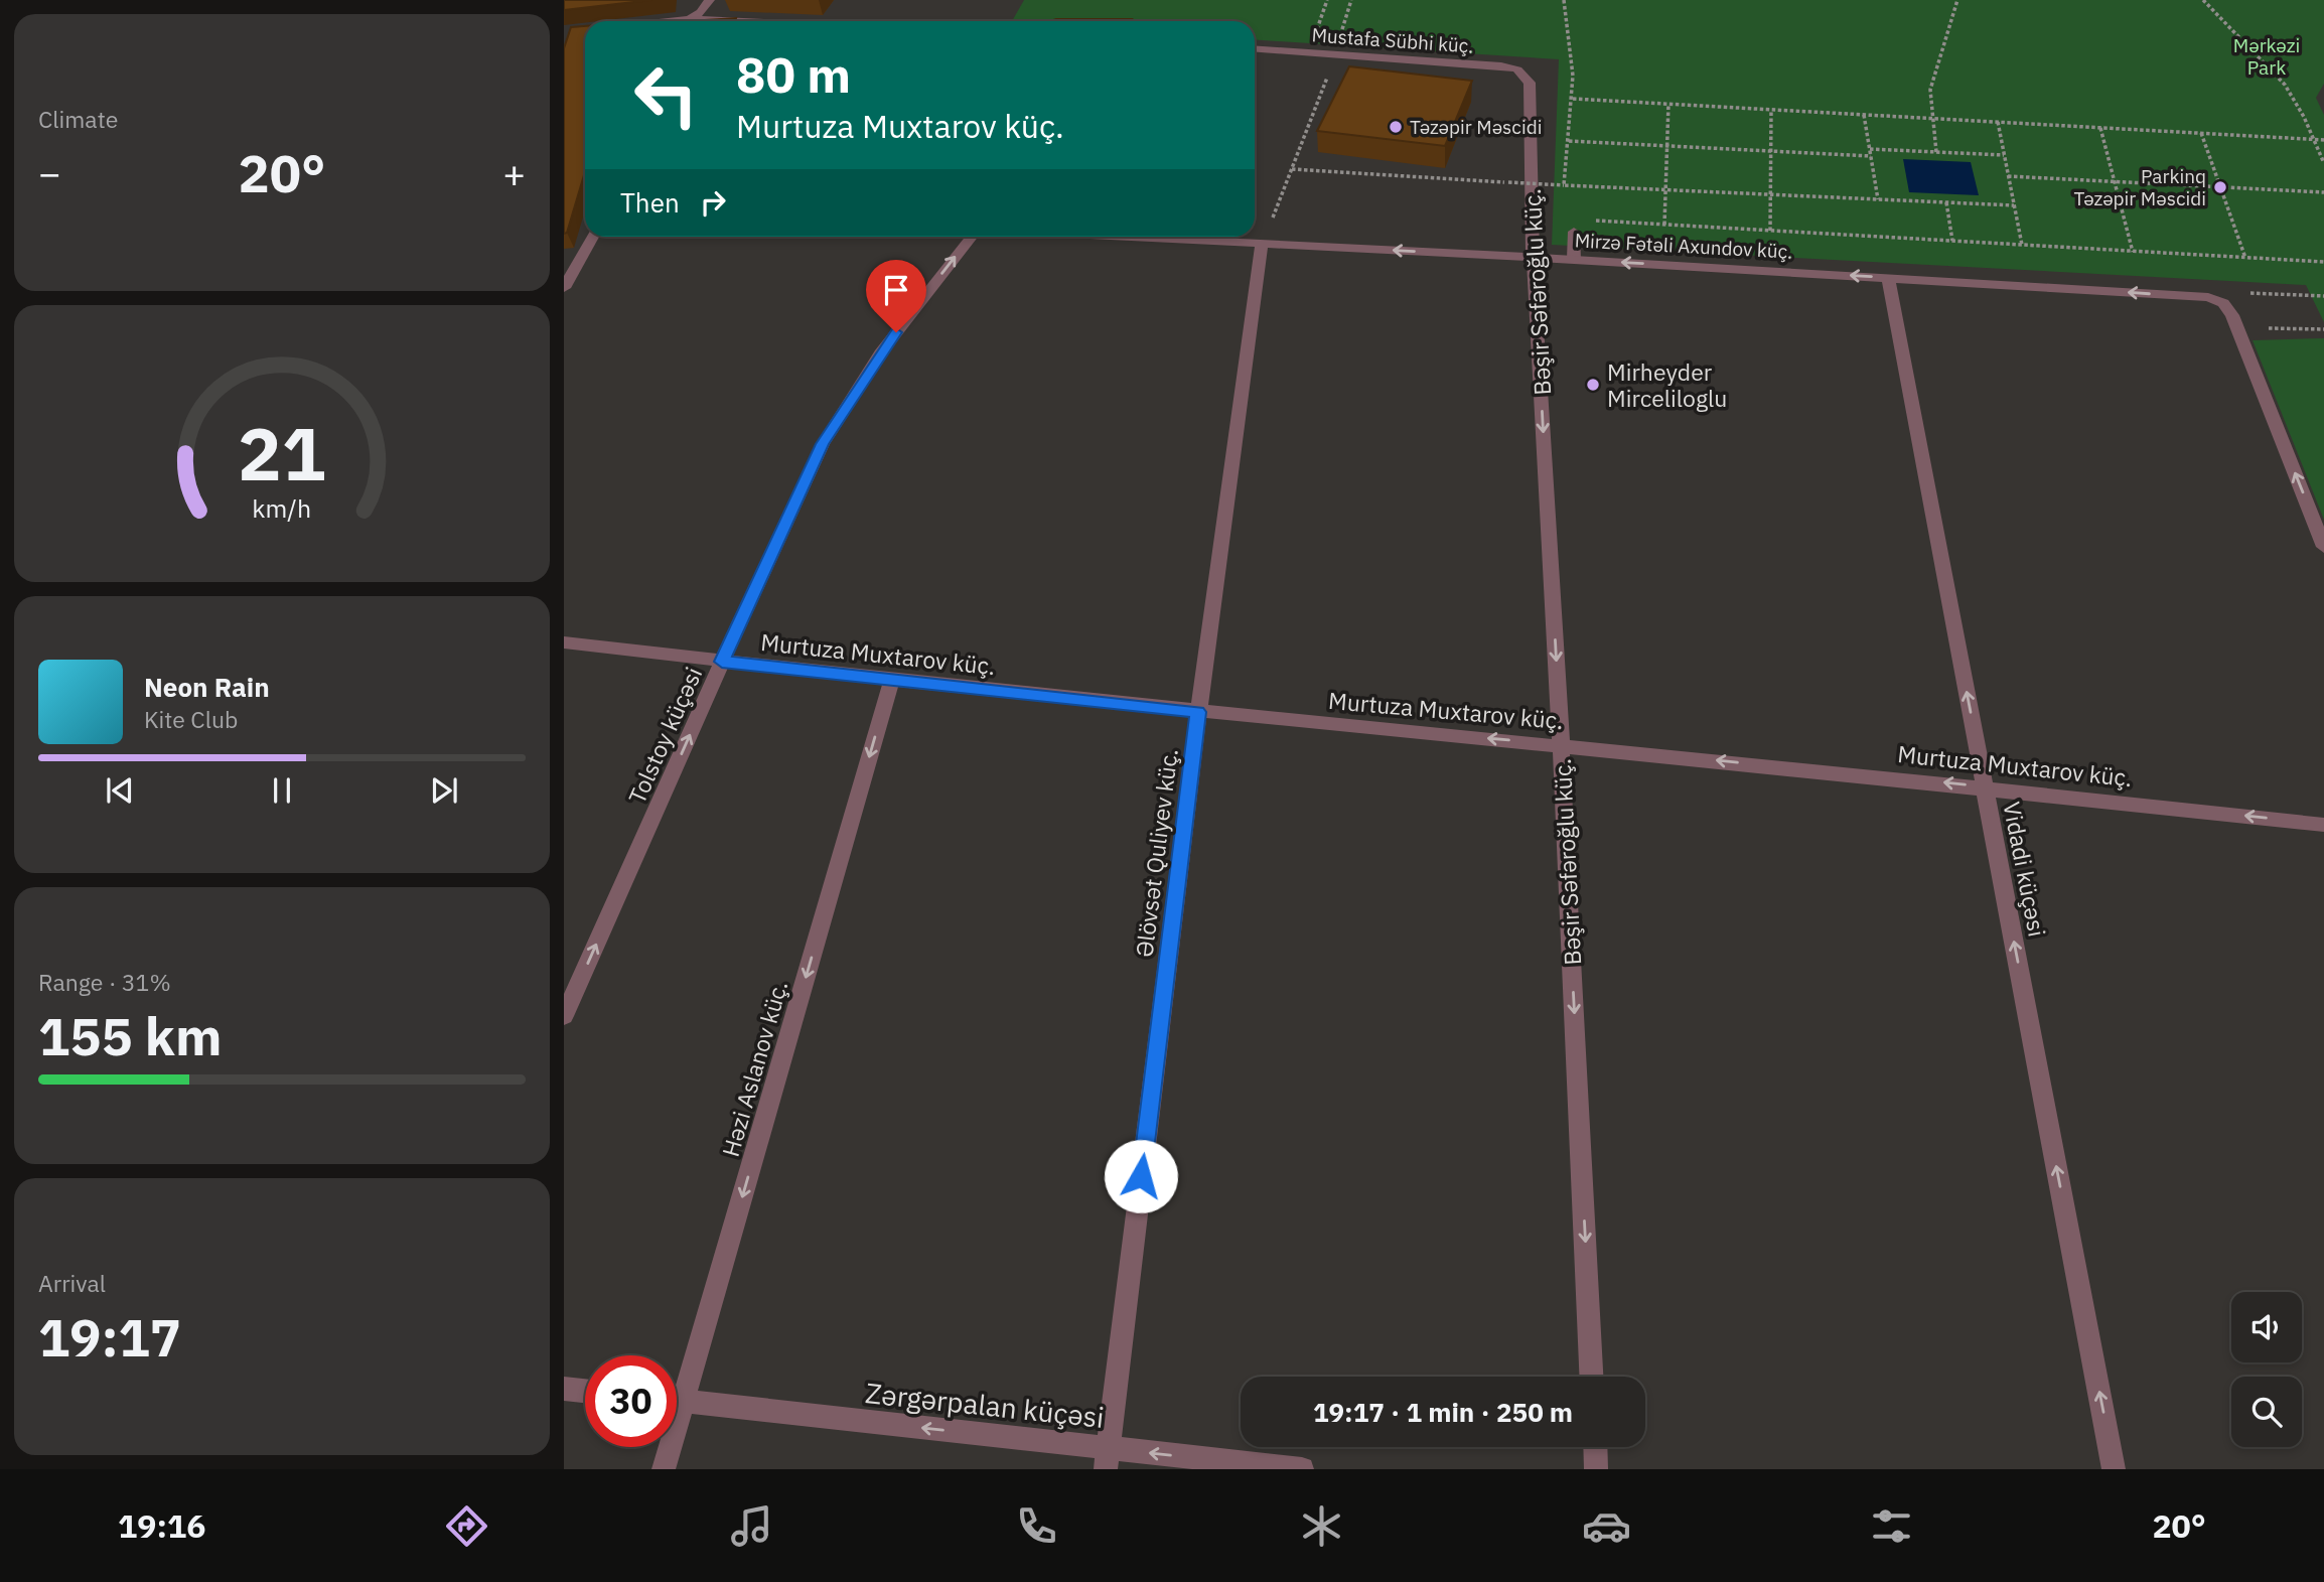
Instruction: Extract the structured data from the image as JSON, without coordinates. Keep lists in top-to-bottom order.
{
  "streets": {
    "street": [
      "Mustafa Sübhi küç.",
      "Mirzə Fətəli Axundov küç.",
      "Bəşir Səfəroğlu küç.",
      "Murtuza Muxtarov küç.",
      "Tolstoy küçəsi",
      "Əlövsət Quliyev küç.",
      "Vidadi küçəsi",
      "Həzi Aslanov küç.",
      "Zərgərpalan küçəsi"
    ]
  },
  "crossings": [
    ["Mustafa Sübhi küç.", "Bəşir Səfəroğlu küç."],
    ["Mirzə Fətəli Axundov küç.", "Bəşir Səfəroğlu küç."],
    ["Mirzə Fətəli Axundov küç.", "Əlövsət Quliyev küç."],
    ["Mirzə Fətəli Axundov küç.", "Vidadi küçəsi"],
    ["Bəşir Səfəroğlu küç.", "Murtuza Muxtarov küç."],
    ["Murtuza Muxtarov küç.", "Tolstoy küçəsi"],
    ["Murtuza Muxtarov küç.", "Əlövsət Quliyev küç."],
    ["Murtuza Muxtarov küç.", "Vidadi küçəsi"],
    ["Murtuza Muxtarov küç.", "Həzi Aslanov küç."],
    ["Əlövsət Quliyev küç.", "Zərgərpalan küçəsi"]
  ],
  "one_way": [
    "Mirzə Fətəli Axundov küç.",
    "Bəşir Səfəroğlu küç.",
    "Murtuza Muxtarov küç.",
    "Tolstoy küçəsi",
    "Vidadi küçəsi",
    "Həzi Aslanov küç.",
    "Zərgərpalan küçəsi"
  ],
  "parks": ["Mərkəzi Park"],
  "places": ["Təzəpir Məscidi", "Parkinq Təzəpir Məscidi", "Mirheyder Mirceliloglu"],
  "page": {
    "tile": [
      "Climate",
      ["Range · 31%", "155 km"],
      ["Arrival", "19:17"]
    ],
    "turn": ["80 m", "Murtuza Muxtarov küç."],
    "heat": ["−", "20°", "+"],
    "then": "Then",
    "song": ["Neon Rain", "Kite Club"],
    "limit": "30",
    "trip": "19:17 · 1 min · 250 m",
    "tabs": ["19:16", "20°"],
    "gauge": ["21", "km/h"]
  }
}
